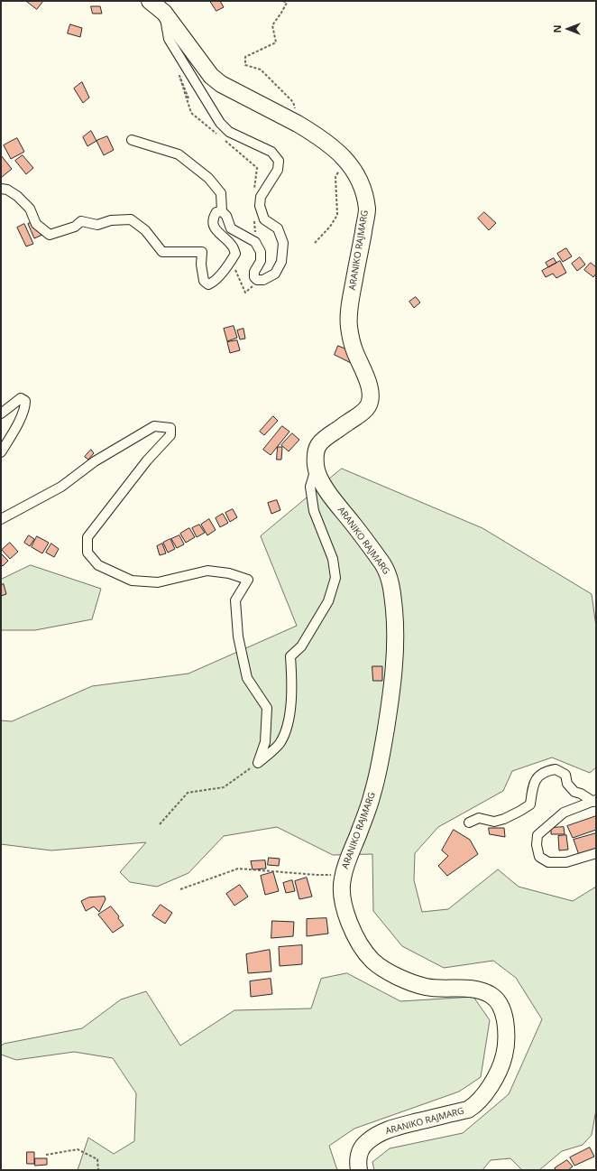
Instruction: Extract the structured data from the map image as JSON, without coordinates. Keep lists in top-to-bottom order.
{
  "streets": {
    "highway": ["ARANIKO RAJMARG"]
  },
  "north": "left"
}
